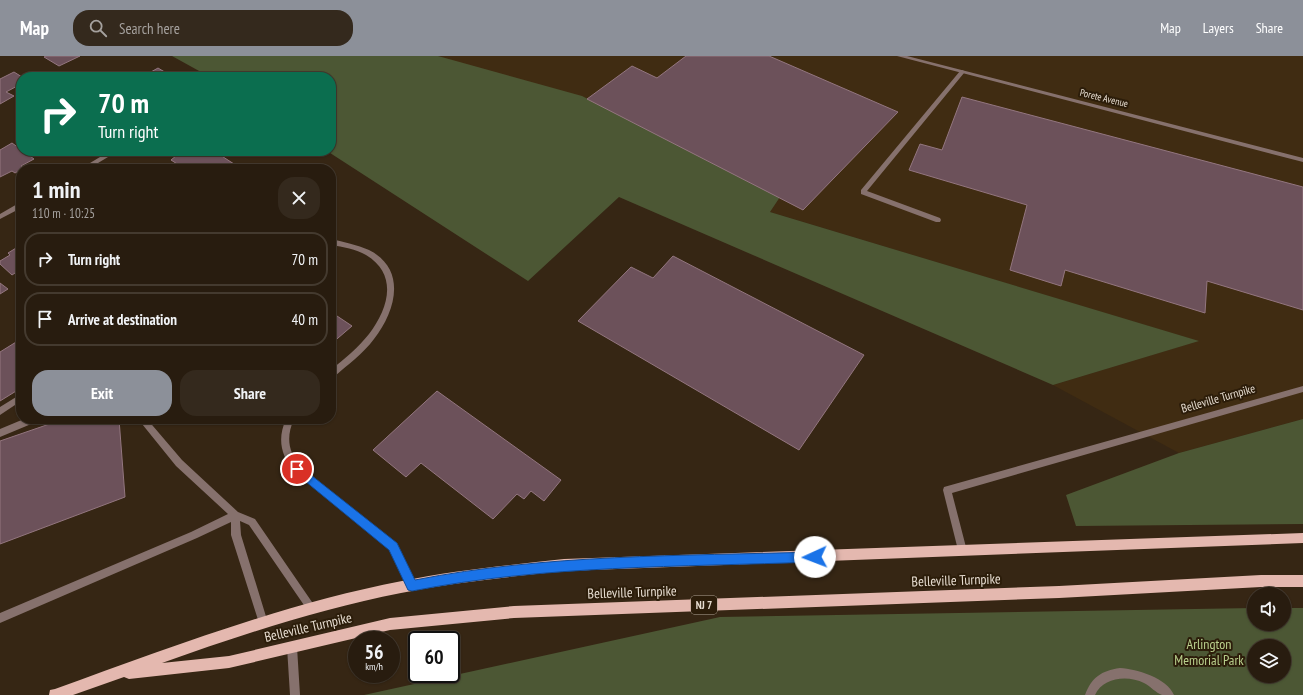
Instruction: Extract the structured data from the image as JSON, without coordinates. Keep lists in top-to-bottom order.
{
  "streets": {
    "main road": ["Belleville Turnpike", "NJ 7"],
    "street": ["Porete Avenue"]
  },
  "parks": ["Arlington Memorial Park"],
  "page": {
    "header": "Map",
    "search": "Search here",
    "nav": ["Map", "Layers", "Share"],
    "turn": ["70 m", "Turn right"],
    "heading": ["1 min", "110 m · 10:25"],
    "list": [
      {
        "name": "Turn right",
        "value": "70 m"
      },
      {
        "name": "Arrive at destination",
        "value": "40 m"
      }
    ],
    "buttons": ["Exit", "Share"],
    "speed": "56 km/h",
    "limit": "60"
  }
}
